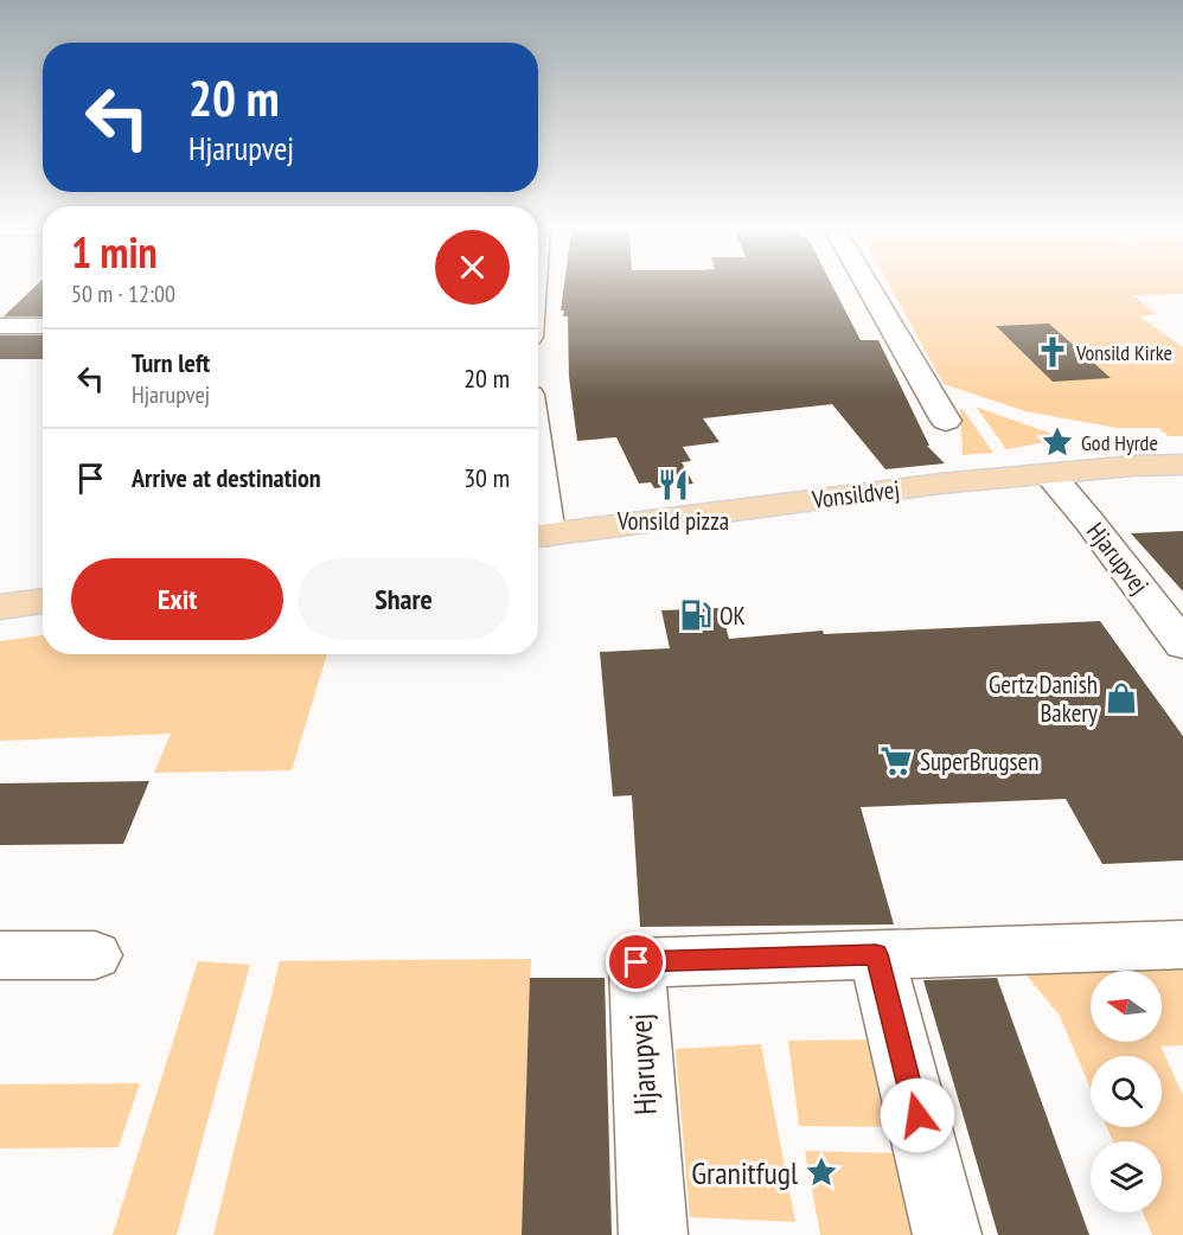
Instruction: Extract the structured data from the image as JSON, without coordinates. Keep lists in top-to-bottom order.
{
  "streets": {
    "main road": ["Vonsildvej"],
    "street": ["Hjarupvej"]
  },
  "crossings": [
    ["Vonsildvej", "Hjarupvej"]
  ],
  "places": {
    "church": ["Vonsild Kirke"],
    "place": ["God Hyrde", "Granitfugl"],
    "restaurant": ["Vonsild pizza"],
    "fuel station": ["OK"],
    "shop": ["Gertz Danish Bakery"],
    "supermarket": ["SuperBrugsen"]
  },
  "north": "left",
  "page": {
    "turn": ["20 m", "Hjarupvej"],
    "heading": ["1 min", "50 m · 12:00"],
    "list": [
      {
        "name": "Turn left",
        "note": "Hjarupvej",
        "value": "20 m"
      },
      {
        "name": "Arrive at destination",
        "value": "30 m"
      }
    ],
    "buttons": ["Exit", "Share"]
  }
}
